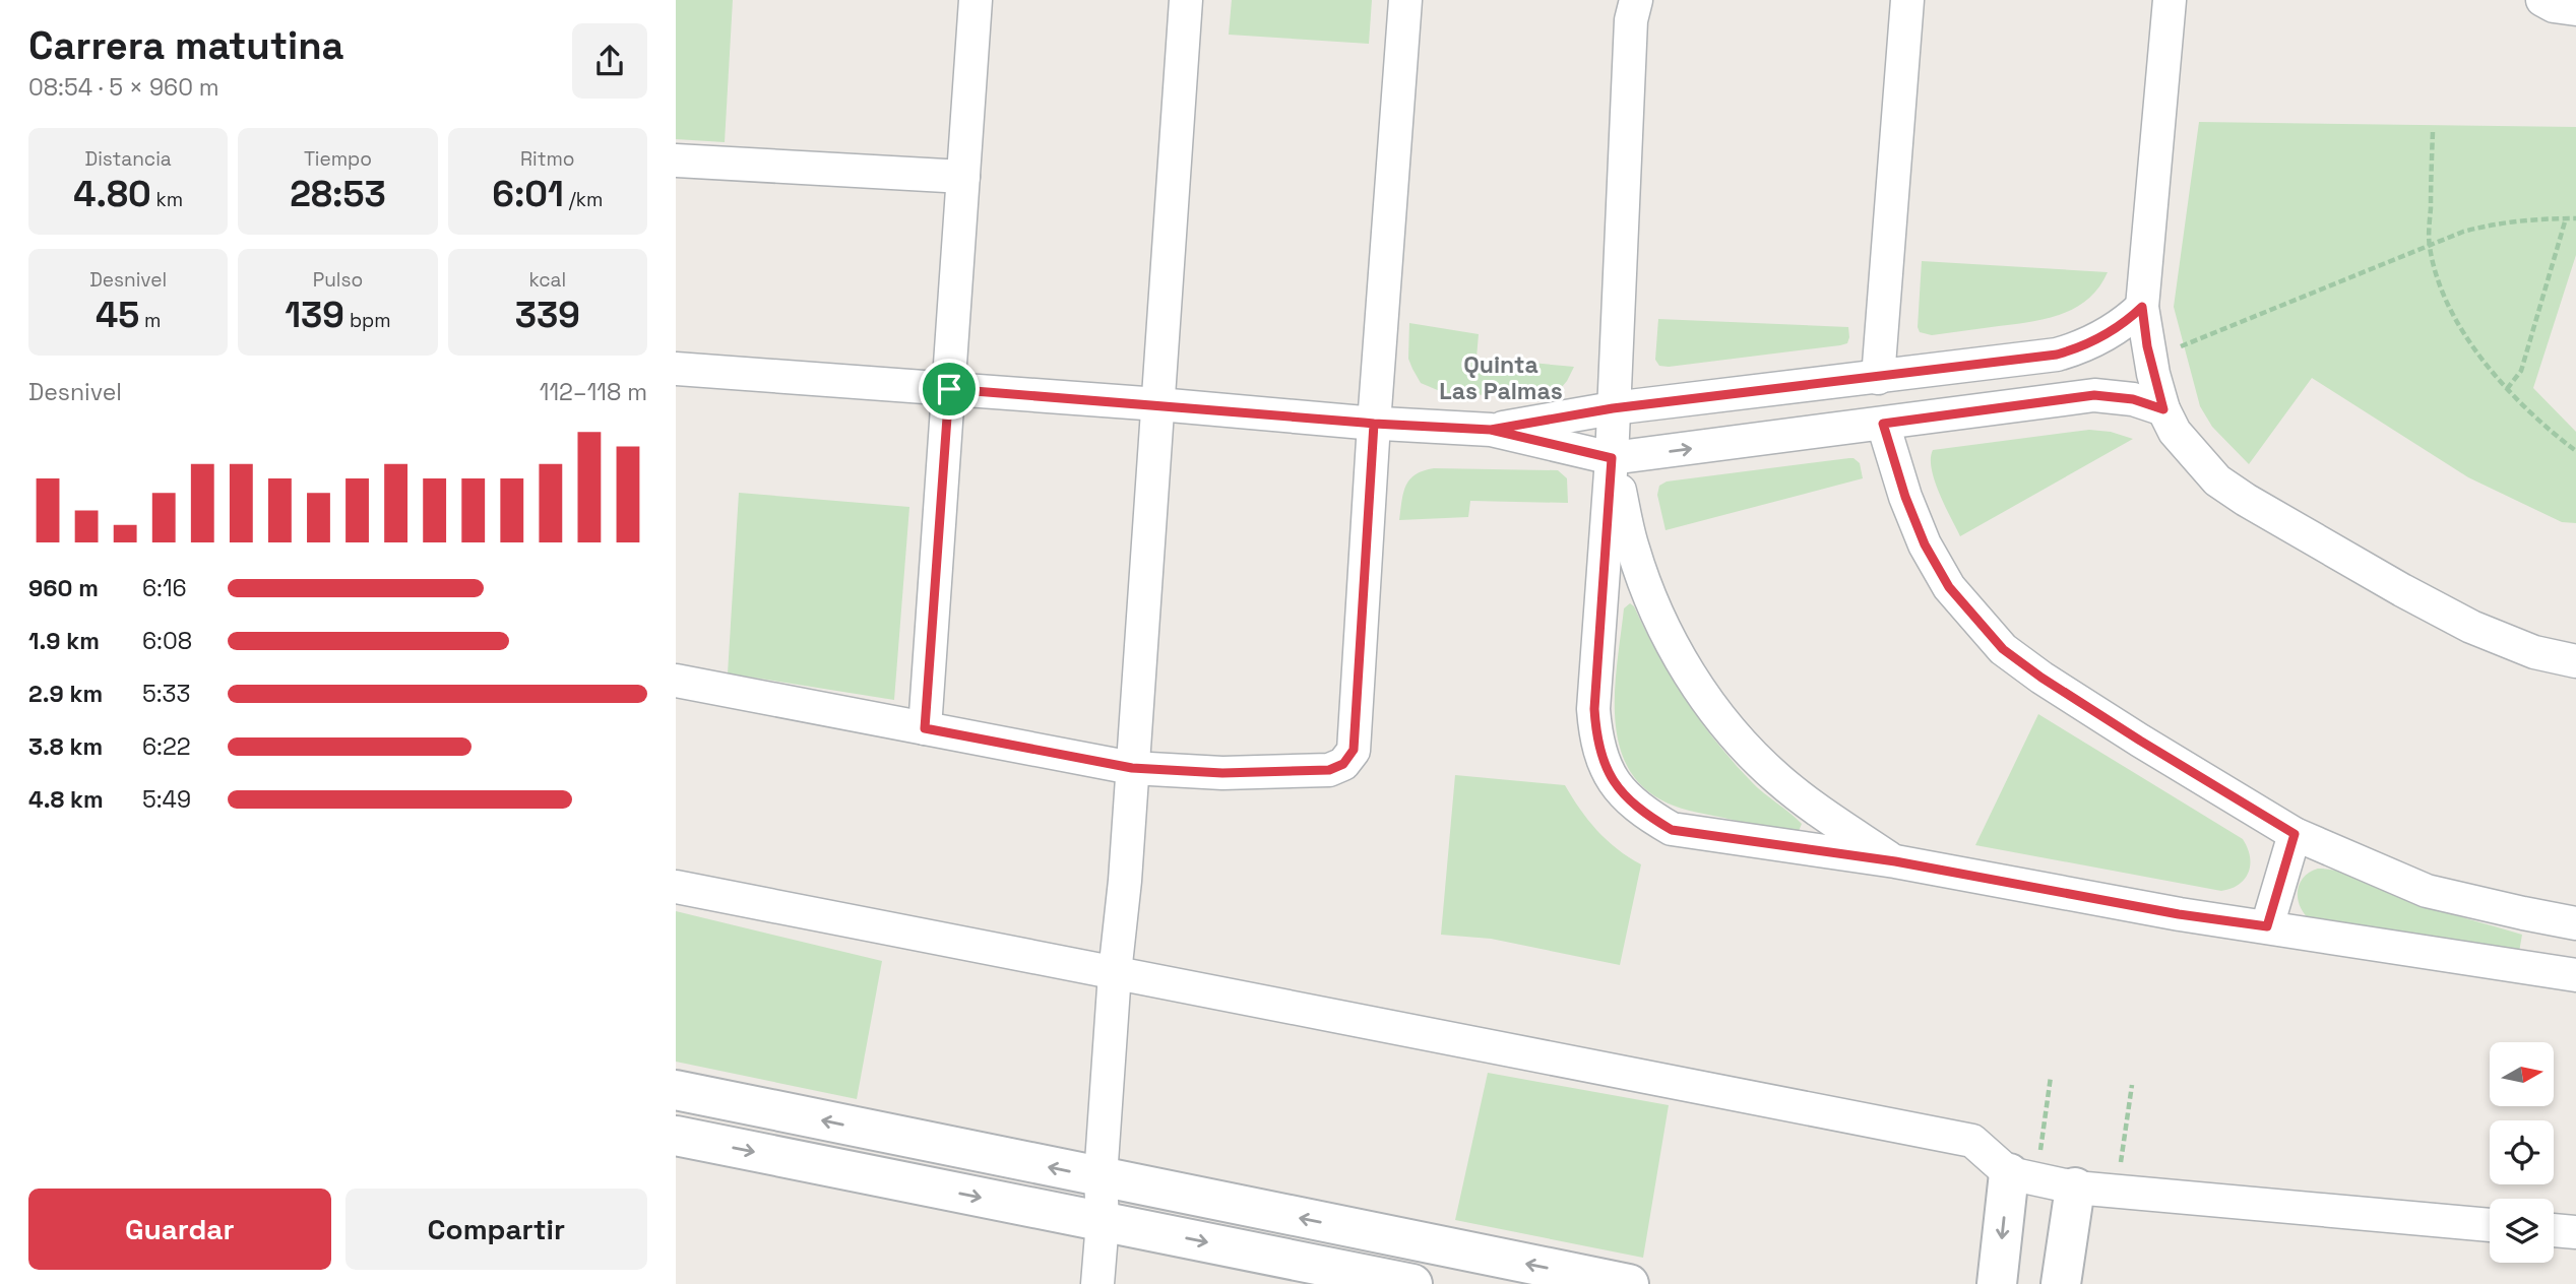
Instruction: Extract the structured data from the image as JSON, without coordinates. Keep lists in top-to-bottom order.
{
  "districts": ["Quinta Las Palmas"],
  "north": "right",
  "page": {
    "heading": ["Carrera matutina", "08:54 · 5 × 960 m"],
    "stats": [
      ["Distancia", "4.80 km"],
      ["Tiempo", "28:53"],
      ["Ritmo", "6:01 /km"],
      ["Desnivel", "45 m"],
      ["Pulso", "139 bpm"],
      ["kcal", "339"]
    ],
    "chart": ["Desnivel", "112–118 m"],
    "list": [
      {
        "name": "960 m",
        "note": "6:16"
      },
      {
        "name": "1.9 km",
        "note": "6:08"
      },
      {
        "name": "2.9 km",
        "note": "5:33"
      },
      {
        "name": "3.8 km",
        "note": "6:22"
      },
      {
        "name": "4.8 km",
        "note": "5:49"
      }
    ],
    "buttons": ["Guardar", "Compartir"]
  }
}
